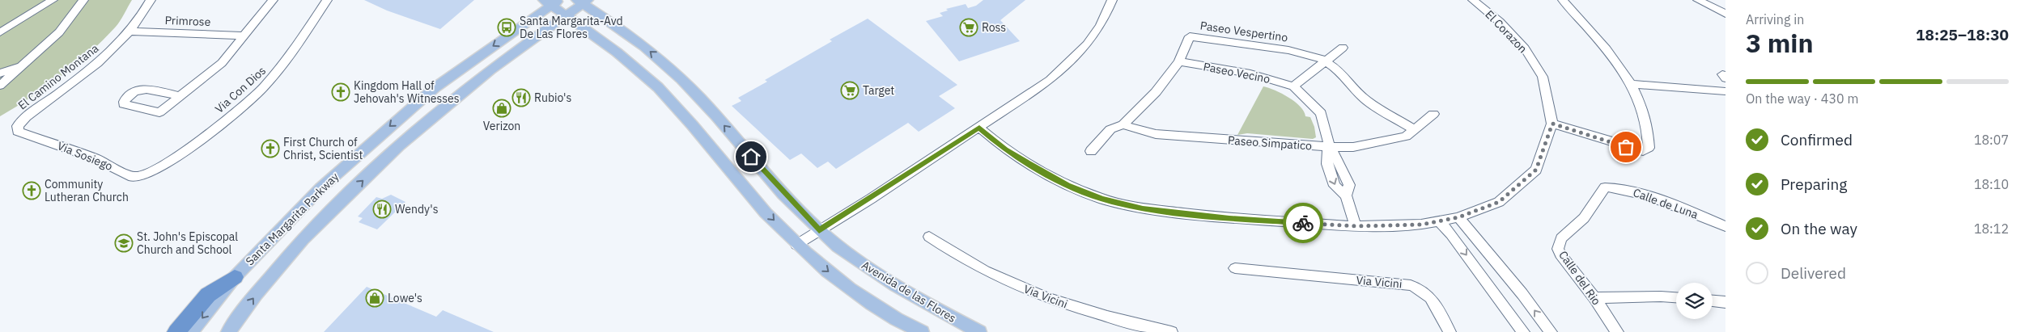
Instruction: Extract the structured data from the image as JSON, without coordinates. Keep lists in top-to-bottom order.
{
  "streets": {
    "main road": ["Santa Margarita Parkway", "Avenida de las Flores"],
    "street": [
      "Primrose",
      "Paseo Vespertino",
      "El Corazon",
      "Paseo Vecino",
      "El Camino Montana",
      "Via Con Dios",
      "Paseo Simpatico",
      "Via Sosiego",
      "Calle de Luna",
      "Calle del Rio",
      "Via Vicini"
    ]
  },
  "crossings": [
    ["Primrose", "El Camino Montana"],
    ["Paseo Vespertino", "Paseo Vecino"],
    ["Paseo Vespertino", "Paseo Simpatico"],
    ["Paseo Vecino", "Paseo Simpatico"],
    ["El Camino Montana", "Via Sosiego"],
    ["Via Con Dios", "Via Sosiego"],
    ["Calle de Luna", "Calle del Rio"],
    ["Santa Margarita Parkway", "Avenida de las Flores"]
  ],
  "places": {
    "bus stop": ["Santa Margarita-Avd De Las Flores"],
    "supermarket": ["Ross", "Target"],
    "church": ["Kingdom Hall of Jehovah's Witnesses", "First Church of Christ, Scientist", "Community Lutheran Church"],
    "restaurant": ["Rubio's", "Wendy's"],
    "shop": ["Verizon", "Lowe's"],
    "school or university": ["St. John's Episcopal Church and School"]
  },
  "page": {
    "heading": ["3 min", "Arriving in", "18:25–18:30"],
    "bar": "On the way · 430 m",
    "list": [
      ["Confirmed", "18:07"],
      ["Preparing", "18:10"],
      ["On the way", "18:12"],
      "Delivered"
    ]
  }
}
